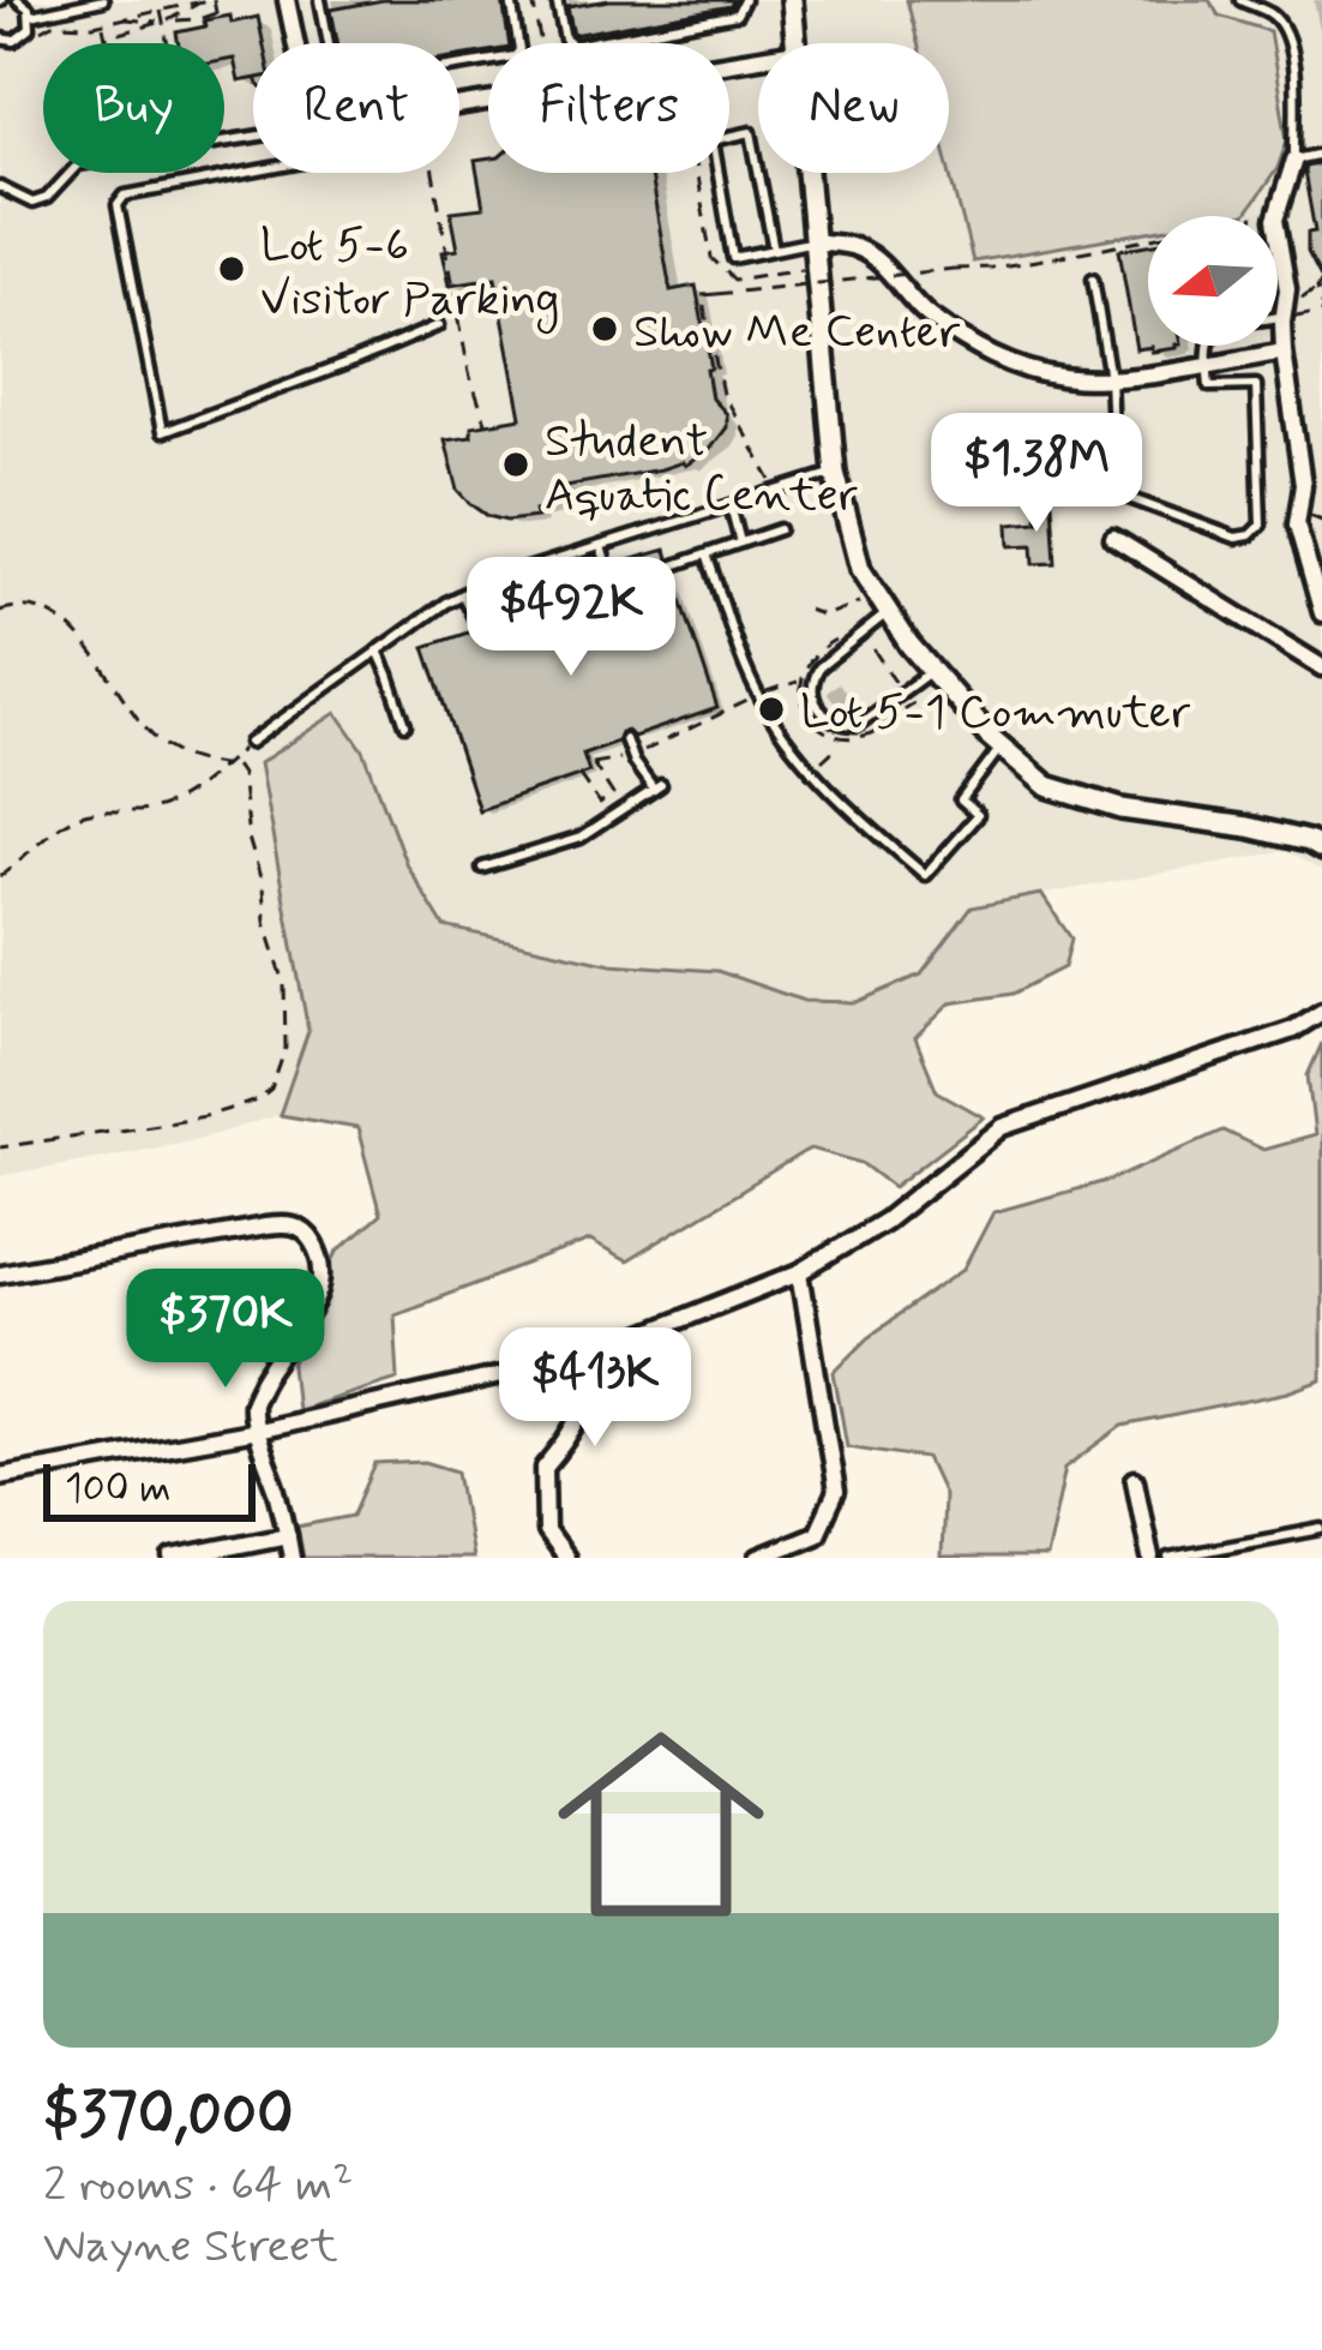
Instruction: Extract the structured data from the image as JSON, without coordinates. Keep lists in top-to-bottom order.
{
  "places": [
    "Lot 5-6 Visitor Parking",
    "Show Me Center",
    "Student Aquatic Center",
    "Lot 5-1 Commuter"
  ],
  "scale_bar": "100 m",
  "north": "left",
  "page": {
    "chip": [
      "Buy",
      "Rent",
      "Filters",
      "New"
    ],
    "price": [
      "$1.38M",
      "$492K",
      "$370K",
      "$413K"
    ],
    "scale": "100 m",
    "list": [
      {
        "name": "$370,000",
        "note": "2 rooms · 64 m² · Wayne Street"
      }
    ]
  }
}
